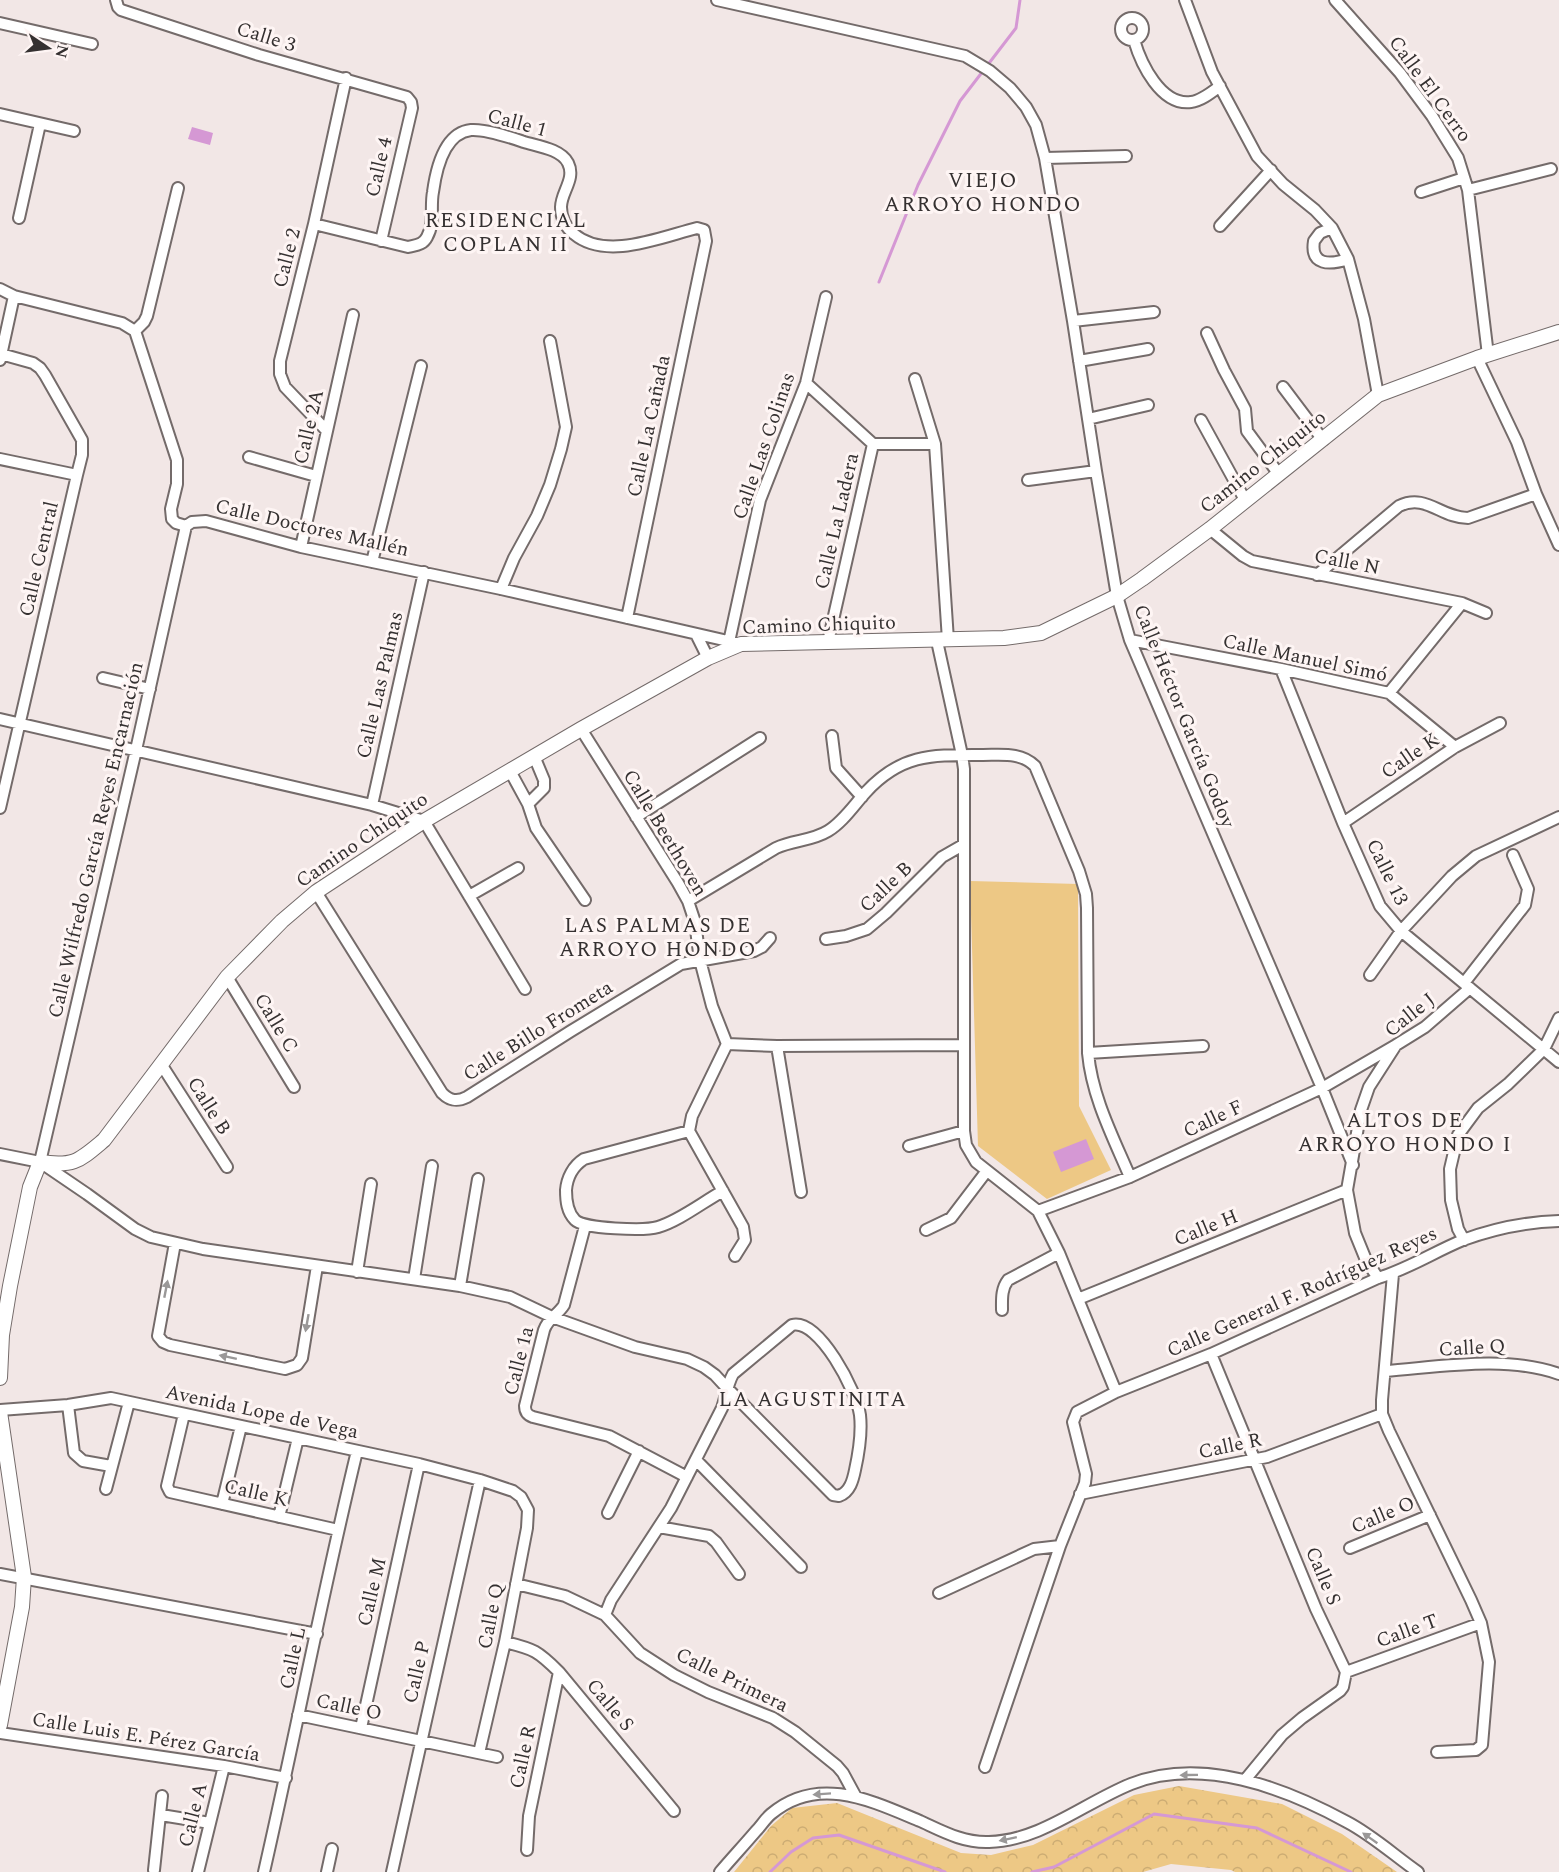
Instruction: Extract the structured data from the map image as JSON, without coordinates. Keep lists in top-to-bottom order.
{
  "streets": {
    "main road": ["Camino Chiquito"],
    "street": [
      "Calle 3",
      "Calle El Cerro",
      "Calle 1",
      "Calle 4",
      "Calle 2",
      "Calle La Cañada",
      "Calle 2A",
      "Calle Las Colinas",
      "Calle La Ladera",
      "Calle Doctores Mallén",
      "Calle Central",
      "Calle N",
      "Calle Manuel Simó",
      "Calle Las Palmas",
      "Calle Héctor García Godoy",
      "Calle K",
      "Calle Beethoven",
      "Calle Wilfredo García Reyes Encarnación",
      "Calle 13",
      "Calle B",
      "Calle J",
      "Calle C",
      "Calle Billo Frometa",
      "Calle F",
      "Calle H",
      "Calle General F. Rodríguez Reyes",
      "Calle Q",
      "Calle 1a",
      "Avenida Lope de Vega",
      "Calle R",
      "Calle O",
      "Calle S",
      "Calle M",
      "Calle T",
      "Calle L",
      "Calle P",
      "Calle Primera",
      "Calle Luis E. Pérez García",
      "Calle A"
    ]
  },
  "crossings": [
    ["Calle 3", "Calle 4"],
    ["Calle 3", "Calle 2"],
    ["Calle El Cerro", "Camino Chiquito"],
    ["Calle 1", "Calle 4"],
    ["Calle 1", "Calle 2"],
    ["Calle 1", "Calle La Cañada"],
    ["Calle 2", "Calle 2A"],
    ["Calle La Cañada", "Calle Doctores Mallén"],
    ["Calle 2A", "Calle Doctores Mallén"],
    ["Calle Las Colinas", "Camino Chiquito"],
    ["Calle Las Colinas", "Calle Doctores Mallén"],
    ["Camino Chiquito", "Calle La Ladera"],
    ["Camino Chiquito", "Calle Doctores Mallén"],
    ["Camino Chiquito", "Calle N"],
    ["Camino Chiquito", "Calle Héctor García Godoy"],
    ["Camino Chiquito", "Calle Beethoven"],
    ["Camino Chiquito", "Calle Wilfredo García Reyes Encarnación"],
    ["Camino Chiquito", "Calle B"],
    ["Camino Chiquito", "Calle C"],
    ["Camino Chiquito", "Calle Billo Frometa"],
    ["Calle Doctores Mallén", "Calle Las Palmas"],
    ["Calle Doctores Mallén", "Calle Wilfredo García Reyes Encarnación"],
    ["Calle Manuel Simó", "Calle Héctor García Godoy"],
    ["Calle Manuel Simó", "Calle K"],
    ["Calle Manuel Simó", "Calle 13"],
    ["Calle Héctor García Godoy", "Calle J"],
    ["Calle Héctor García Godoy", "Calle F"],
    ["Calle K", "Calle 13"],
    ["Calle K", "Avenida Lope de Vega"],
    ["Calle K", "Calle L"],
    ["Calle Beethoven", "Calle Billo Frometa"],
    ["Calle 13", "Calle J"],
    ["Calle J", "Calle F"],
    ["Calle J", "Calle H"],
    ["Calle J", "Calle General F. Rodríguez Reyes"],
    ["Calle General F. Rodríguez Reyes", "Calle R"],
    ["Calle General F. Rodríguez Reyes", "Calle S"],
    ["Calle Q", "Avenida Lope de Vega"],
    ["Calle Q", "Calle O"],
    ["Calle Q", "Calle S"],
    ["Calle Q", "Calle Primera"],
    ["Avenida Lope de Vega", "Calle M"],
    ["Avenida Lope de Vega", "Calle L"],
    ["Avenida Lope de Vega", "Calle P"],
    ["Calle R", "Calle S"],
    ["Calle O", "Calle M"],
    ["Calle O", "Calle L"],
    ["Calle O", "Calle P"],
    ["Calle S", "Calle T"],
    ["Calle L", "Calle Luis E. Pérez García"],
    ["Calle Luis E. Pérez García", "Calle A"]
  ],
  "districts": [
    "VIEJO ARROYO HONDO",
    "RESIDENCIAL COPLAN II",
    "LAS PALMAS DE ARROYO HONDO",
    "ALTOS DE ARROYO HONDO I",
    "LA AGUSTINITA"
  ],
  "north": "right"
}
